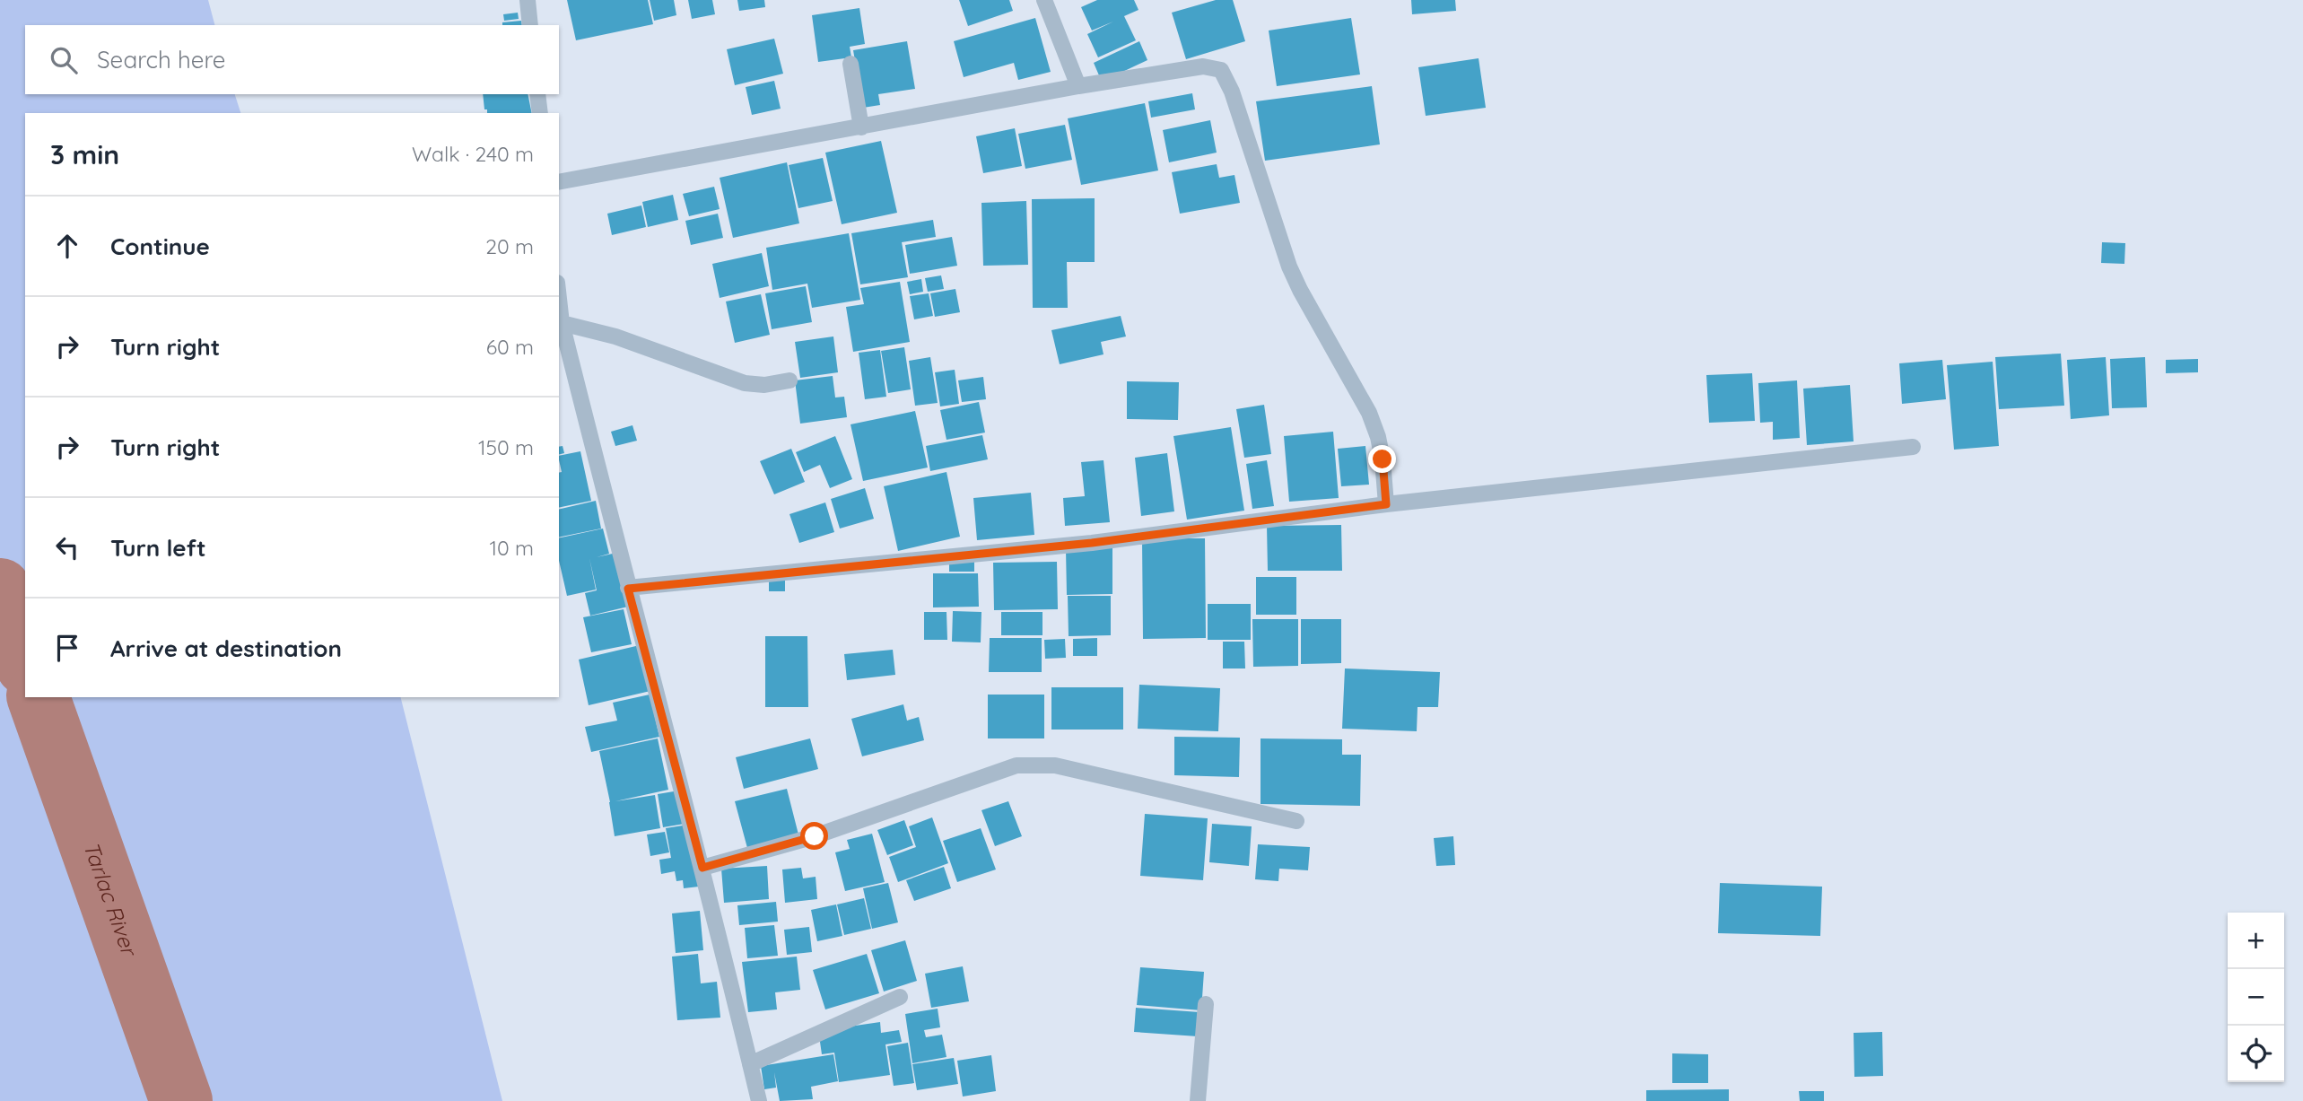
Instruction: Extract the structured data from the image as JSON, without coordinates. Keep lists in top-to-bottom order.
{
  "water": ["Tarlac River"],
  "page": {
    "search": "Search here",
    "heading": ["3 min", "Walk · 240 m"],
    "list": [
      ["Continue", "20 m"],
      ["Turn right", "60 m"],
      ["Turn right", "150 m"],
      ["Turn left", "10 m"],
      "Arrive at destination"
    ],
    "map_buttons": ["+", "−"]
  }
}
